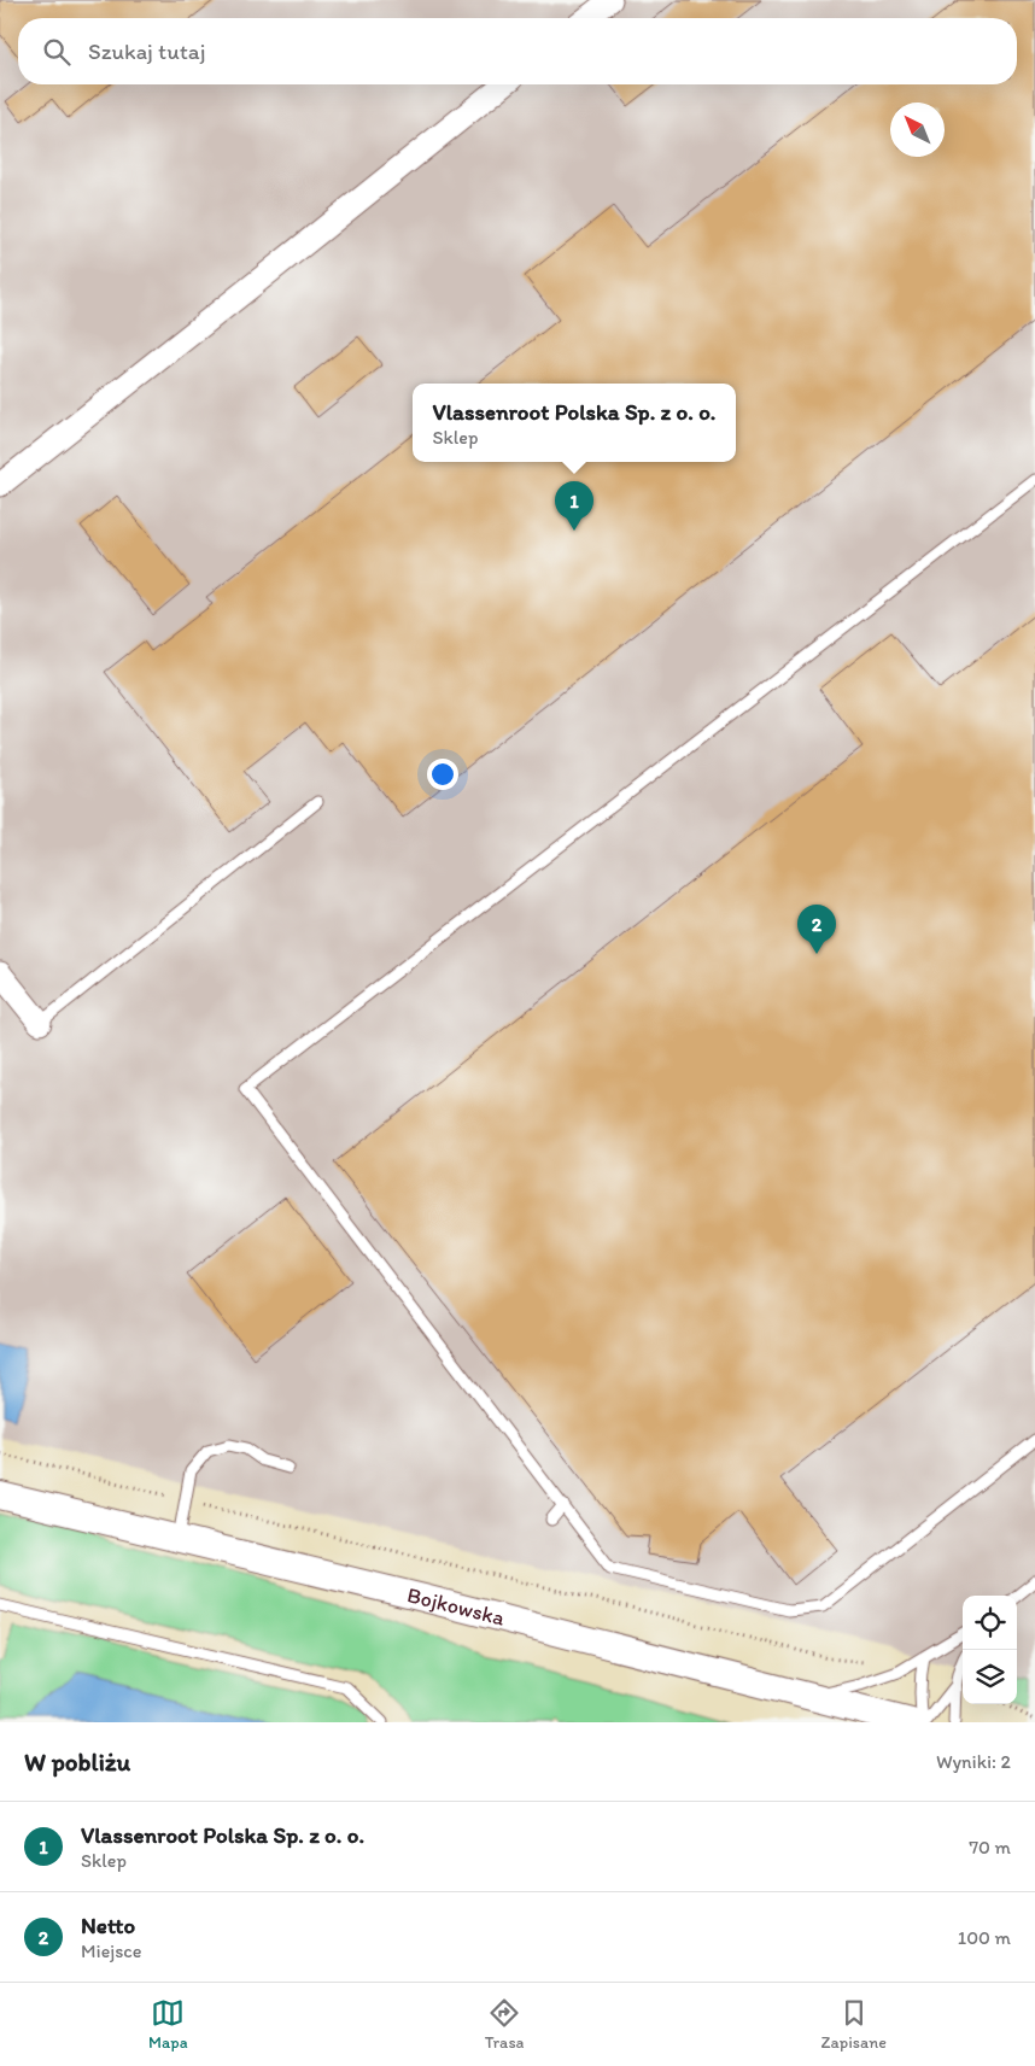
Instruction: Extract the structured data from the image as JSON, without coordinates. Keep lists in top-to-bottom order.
{
  "streets": {
    "street": ["Bojkowska"]
  },
  "north": "top left",
  "page": {
    "search": "Szukaj tutaj",
    "popup": ["Vlassenroot Polska Sp. z o. o.", "Sklep"],
    "pins": ["1", "2"],
    "heading": ["W pobliżu", "Wyniki: 2"],
    "list": [
      {
        "mark": "1",
        "name": "Vlassenroot Polska Sp. z o. o.",
        "note": "Sklep",
        "value": "70 m"
      },
      {
        "mark": "2",
        "name": "Netto",
        "note": "Miejsce",
        "value": "100 m"
      }
    ],
    "nav": ["Mapa", "Trasa", "Zapisane"]
  }
}
